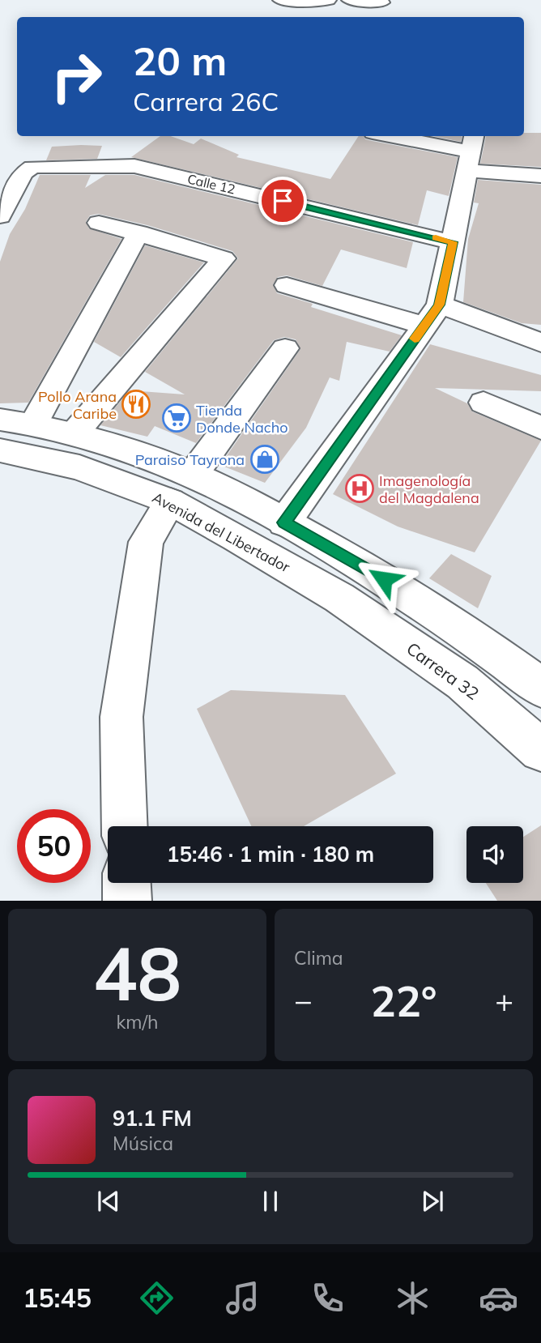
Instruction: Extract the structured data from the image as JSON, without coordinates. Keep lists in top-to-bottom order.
{
  "streets": {
    "street": ["Calle 12", "Avenida del Libertador", "Carrera 32"]
  },
  "crossings": [
    ["Avenida del Libertador", "Carrera 32"]
  ],
  "places": {
    "restaurant": ["Pollo Arana Caribe"],
    "supermarket": ["Tienda Donde Nacho"],
    "shop": ["Paraiso Tayrona"],
    "hospital": ["Imagenología del Magdalena"]
  },
  "page": {
    "turn": ["20 m", "Carrera 26C"],
    "limit": "50",
    "trip": "15:46 · 1 min · 180 m",
    "tile": [
      ["48", "km/h"],
      "Clima"
    ],
    "heat": ["−", "22°", "+"],
    "song": ["91.1 FM", "Música"],
    "tabs": "15:45"
  }
}
